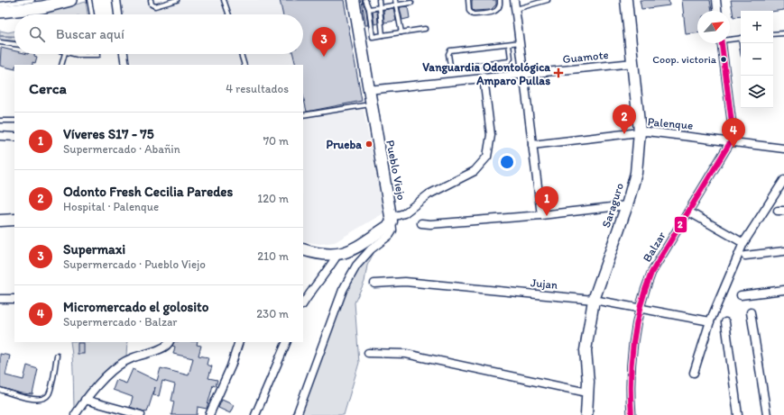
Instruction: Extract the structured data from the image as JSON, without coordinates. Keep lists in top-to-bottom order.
{
  "streets": {
    "street": [
      "Guamote",
      "Palenque",
      "Pueblo Viejo",
      "Saraguro",
      "Balzar",
      "Jujan"
    ]
  },
  "crossings": [
    ["Guamote", "Pueblo Viejo"],
    ["Guamote", "Saraguro"],
    ["Palenque", "Saraguro"],
    ["Palenque", "Balzar"],
    ["Saraguro", "Jujan"],
    ["Balzar", "Jujan"]
  ],
  "places": {
    "other": ["Coop. victoria", "Prueba"],
    "health": ["Vanguardia Odontológica Amparo Pullas"]
  },
  "lines": ["transit line 2"],
  "north": "top right",
  "page": {
    "map_buttons": ["+", "−"],
    "search": "Buscar aquí",
    "pins": [
      "3",
      "2",
      "4",
      "1"
    ],
    "heading": ["Cerca", "4 resultados"],
    "list": [
      {
        "mark": "1",
        "name": "Víveres S17 - 75",
        "note": "Supermercado · Abañin",
        "value": "70 m"
      },
      {
        "mark": "2",
        "name": "Odonto Fresh Cecilia Paredes",
        "note": "Hospital · Palenque",
        "value": "120 m"
      },
      {
        "mark": "3",
        "name": "Supermaxi",
        "note": "Supermercado · Pueblo Viejo",
        "value": "210 m"
      },
      {
        "mark": "4",
        "name": "Micromercado el golosito",
        "note": "Supermercado · Balzar",
        "value": "230 m"
      }
    ]
  }
}
